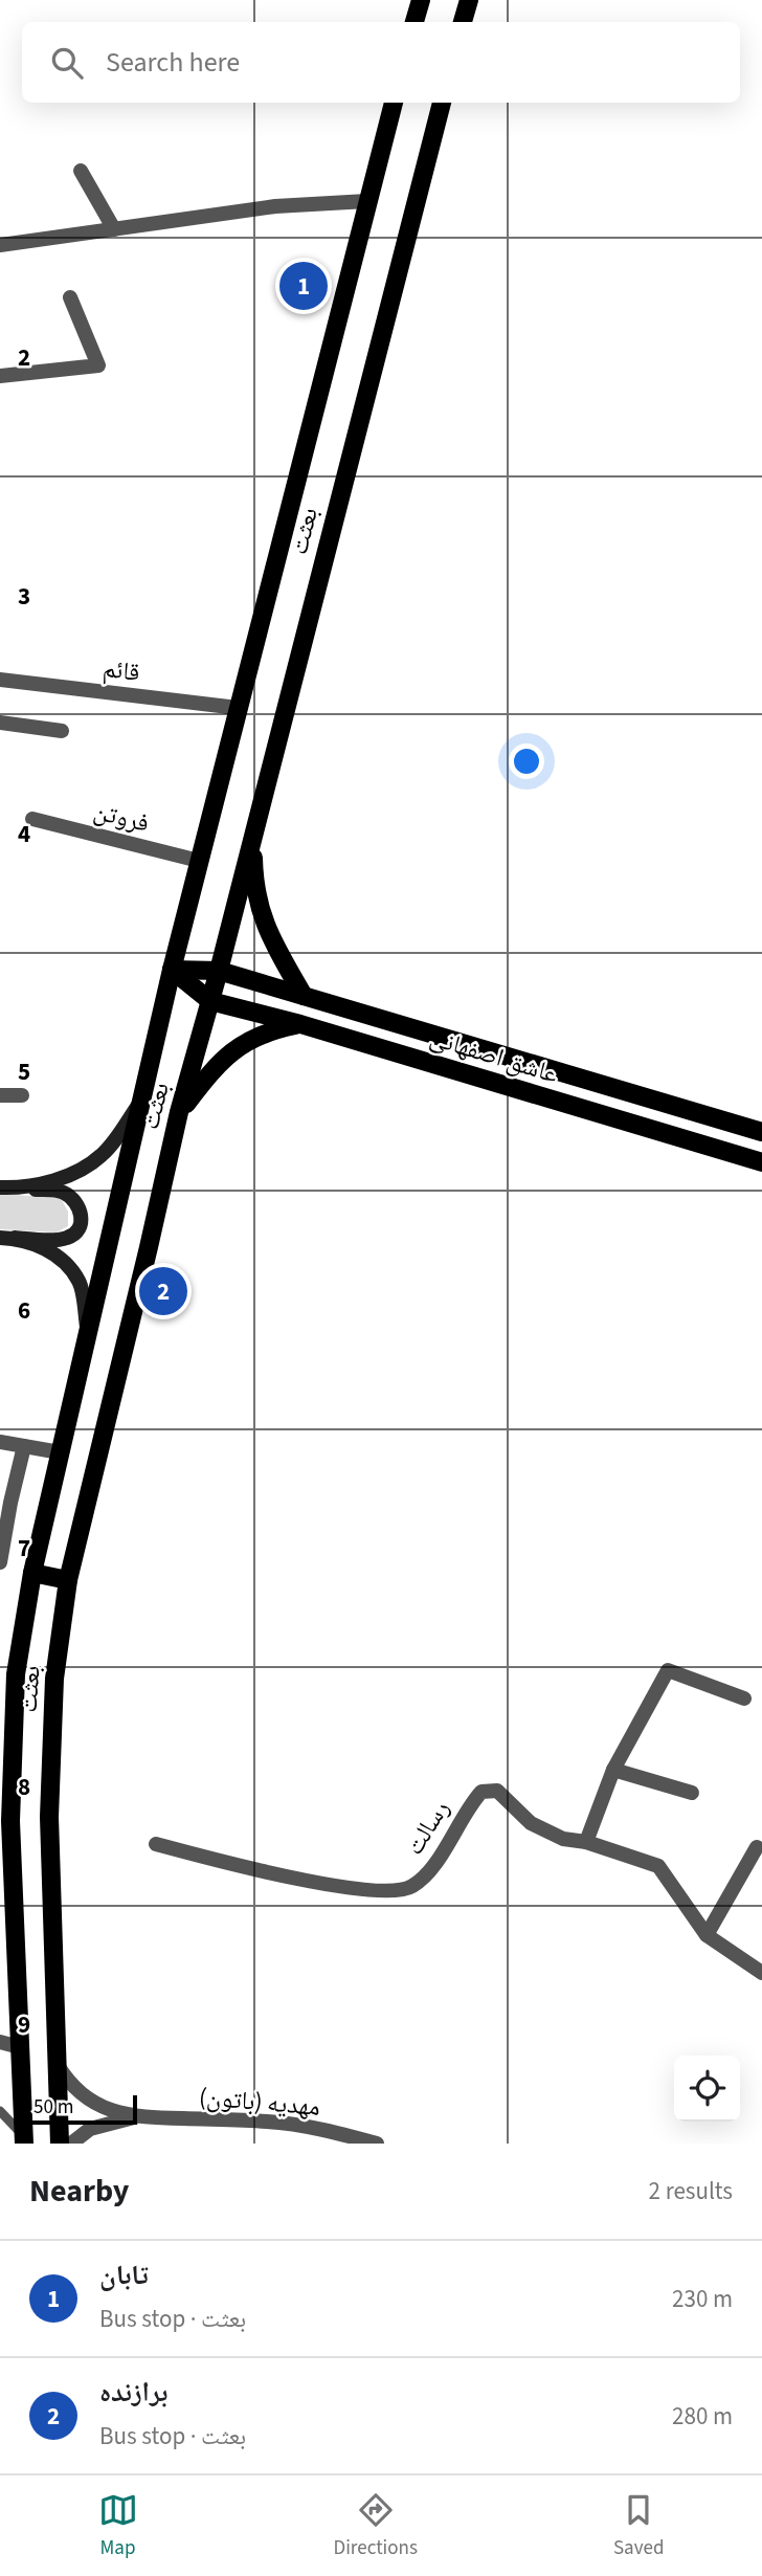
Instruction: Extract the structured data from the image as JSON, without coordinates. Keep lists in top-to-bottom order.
{
  "streets": {
    "main road": ["بعثت", "عاشق اصفهانی"],
    "street": [
      "قائم",
      "فروتن",
      "رسالت",
      "مهدیه (باتون)"
    ]
  },
  "crossings": [
    ["بعثت", "قائم"],
    ["بعثت", "فروتن"],
    ["بعثت", "عاشق اصفهانی"],
    ["بعثت", "مهدیه (باتون)"]
  ],
  "scale_bar": "50 m",
  "page": {
    "search": "Search here",
    "pins": ["1", "2"],
    "scale": "50 m",
    "heading": ["Nearby", "2 results"],
    "list": [
      {
        "mark": "1",
        "name": "تابان",
        "note": "Bus stop · بعثت",
        "value": "230 m"
      },
      {
        "mark": "2",
        "name": "برازنده",
        "note": "Bus stop · بعثت",
        "value": "280 m"
      }
    ],
    "nav": ["Map", "Directions", "Saved"]
  },
  "grid": {
    "rows": [
      "2",
      "3",
      "4",
      "5",
      "6",
      "7",
      "8",
      "9"
    ]
  }
}
